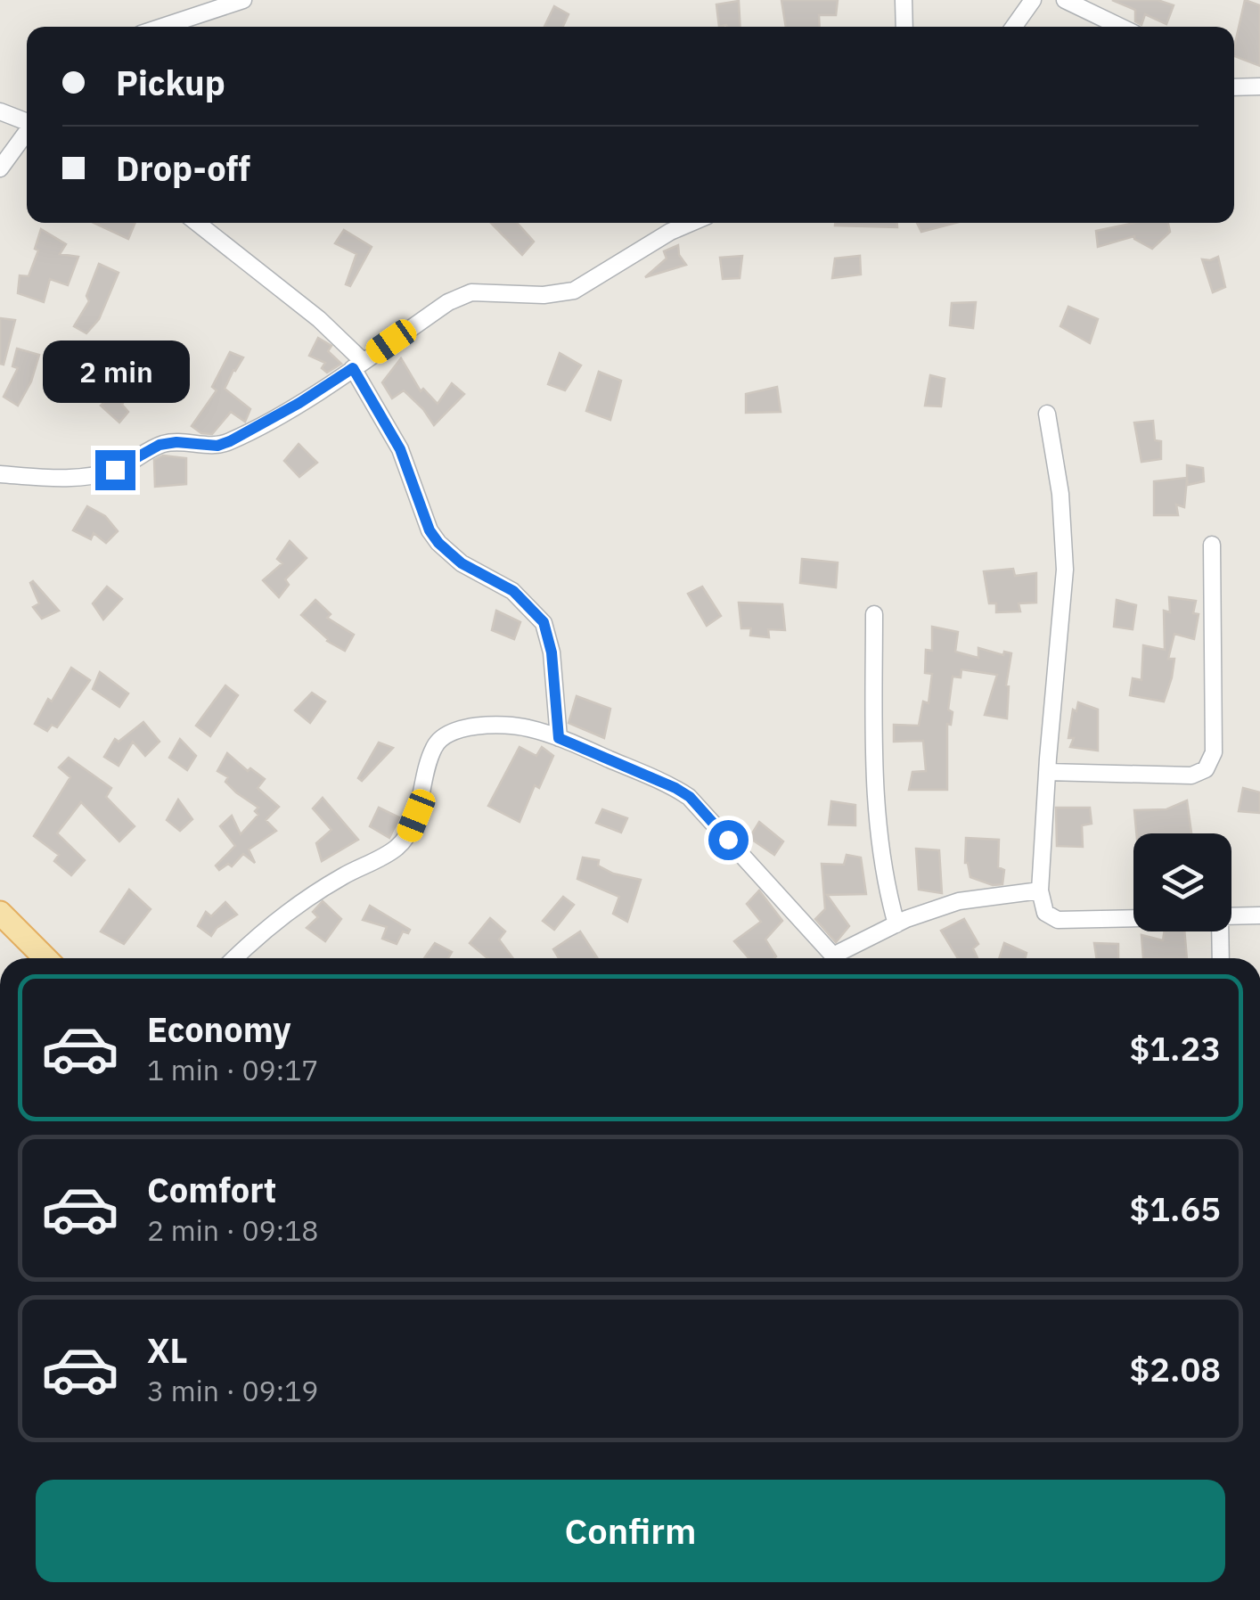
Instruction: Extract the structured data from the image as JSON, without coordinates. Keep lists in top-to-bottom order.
{
  "page": {
    "banner": ["Pickup", "Drop-off"],
    "bubble": "2 min",
    "list": [
      {
        "name": "Economy",
        "note": "1 min · 09:17",
        "value": "$1.23"
      },
      {
        "name": "Comfort",
        "note": "2 min · 09:18",
        "value": "$1.65"
      },
      {
        "name": "XL",
        "note": "3 min · 09:19",
        "value": "$2.08"
      }
    ],
    "buttons": "Confirm"
  }
}
